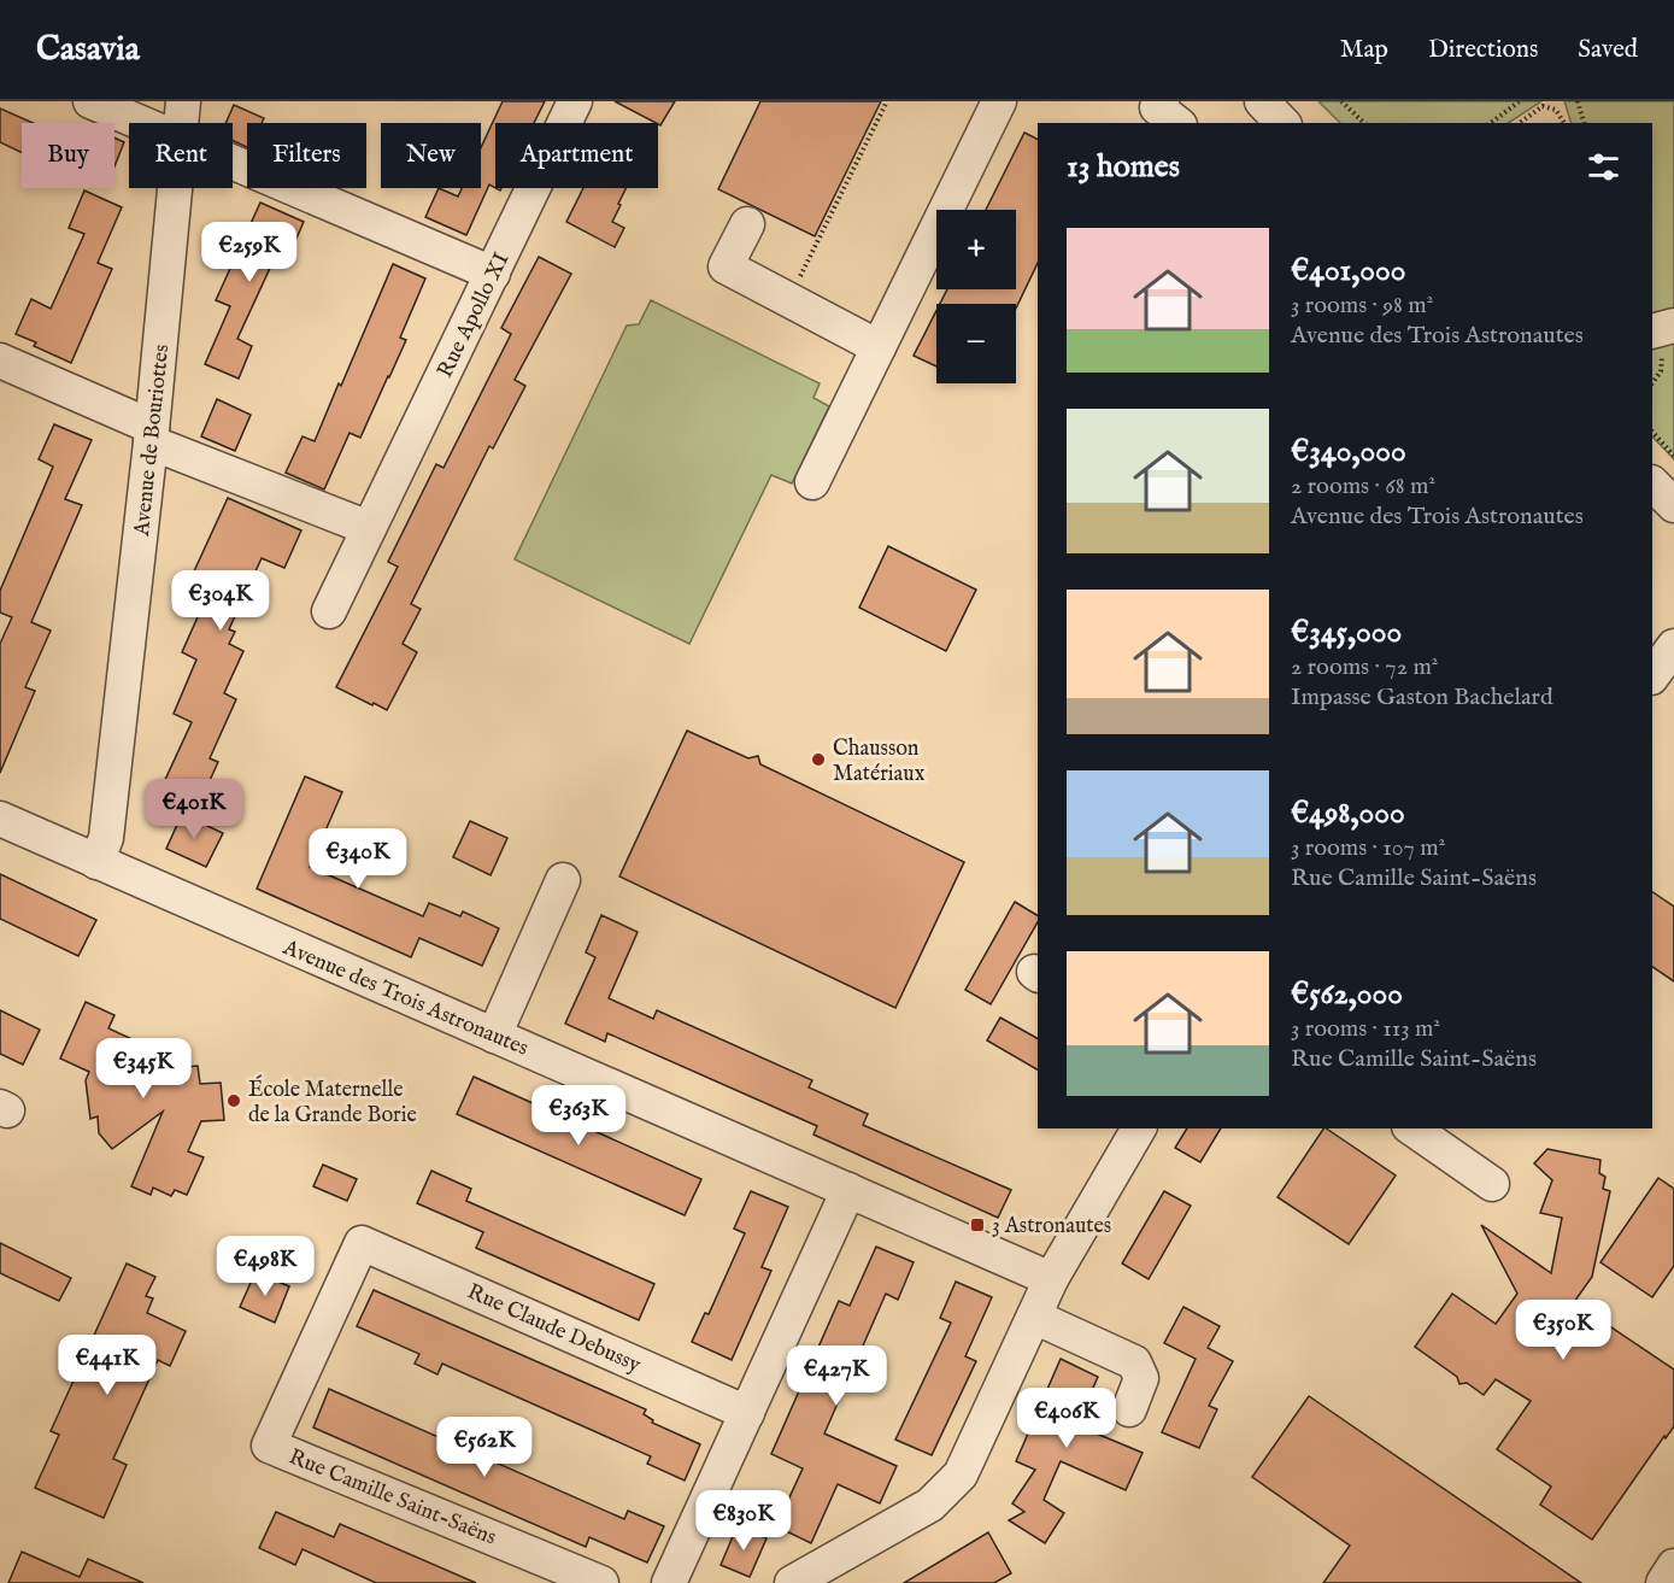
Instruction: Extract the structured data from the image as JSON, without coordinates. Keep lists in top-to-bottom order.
{
  "streets": {
    "street": [
      "Rue Apollo XI",
      "Avenue de Bouriottes",
      "Avenue des Trois Astronautes",
      "Rue Claude Debussy",
      "Rue Camille Saint-Saëns"
    ]
  },
  "crossings": [
    ["Avenue de Bouriottes", "Avenue des Trois Astronautes"],
    ["Rue Claude Debussy", "Rue Camille Saint-Saëns"]
  ],
  "places": {
    "other": ["Chausson Matériaux", "École Maternelle de la Grande Borie"],
    "transit": ["3 Astronautes"]
  },
  "page": {
    "header": "Casavia",
    "nav": ["Map", "Directions", "Saved"],
    "chip": [
      "Buy",
      "Rent",
      "Filters",
      "New",
      "Apartment"
    ],
    "heading": "13 homes",
    "map_buttons": ["+", "−"],
    "list": [
      {
        "name": "€401,000",
        "note": "3 rooms · 98 m² · Avenue des Trois Astronautes"
      },
      {
        "name": "€340,000",
        "note": "2 rooms · 68 m² · Avenue des Trois Astronautes"
      },
      {
        "name": "€345,000",
        "note": "2 rooms · 72 m² · Impasse Gaston Bachelard"
      },
      {
        "name": "€498,000",
        "note": "3 rooms · 107 m² · Rue Camille Saint-Saëns"
      },
      {
        "name": "€562,000",
        "note": "3 rooms · 113 m² · Rue Camille Saint-Saëns"
      }
    ],
    "price": [
      "€259K",
      "€304K",
      "€401K",
      "€340K",
      "€345K",
      "€363K",
      "€498K",
      "€350K",
      "€441K",
      "€427K",
      "€406K",
      "€562K",
      "€830K"
    ]
  }
}
